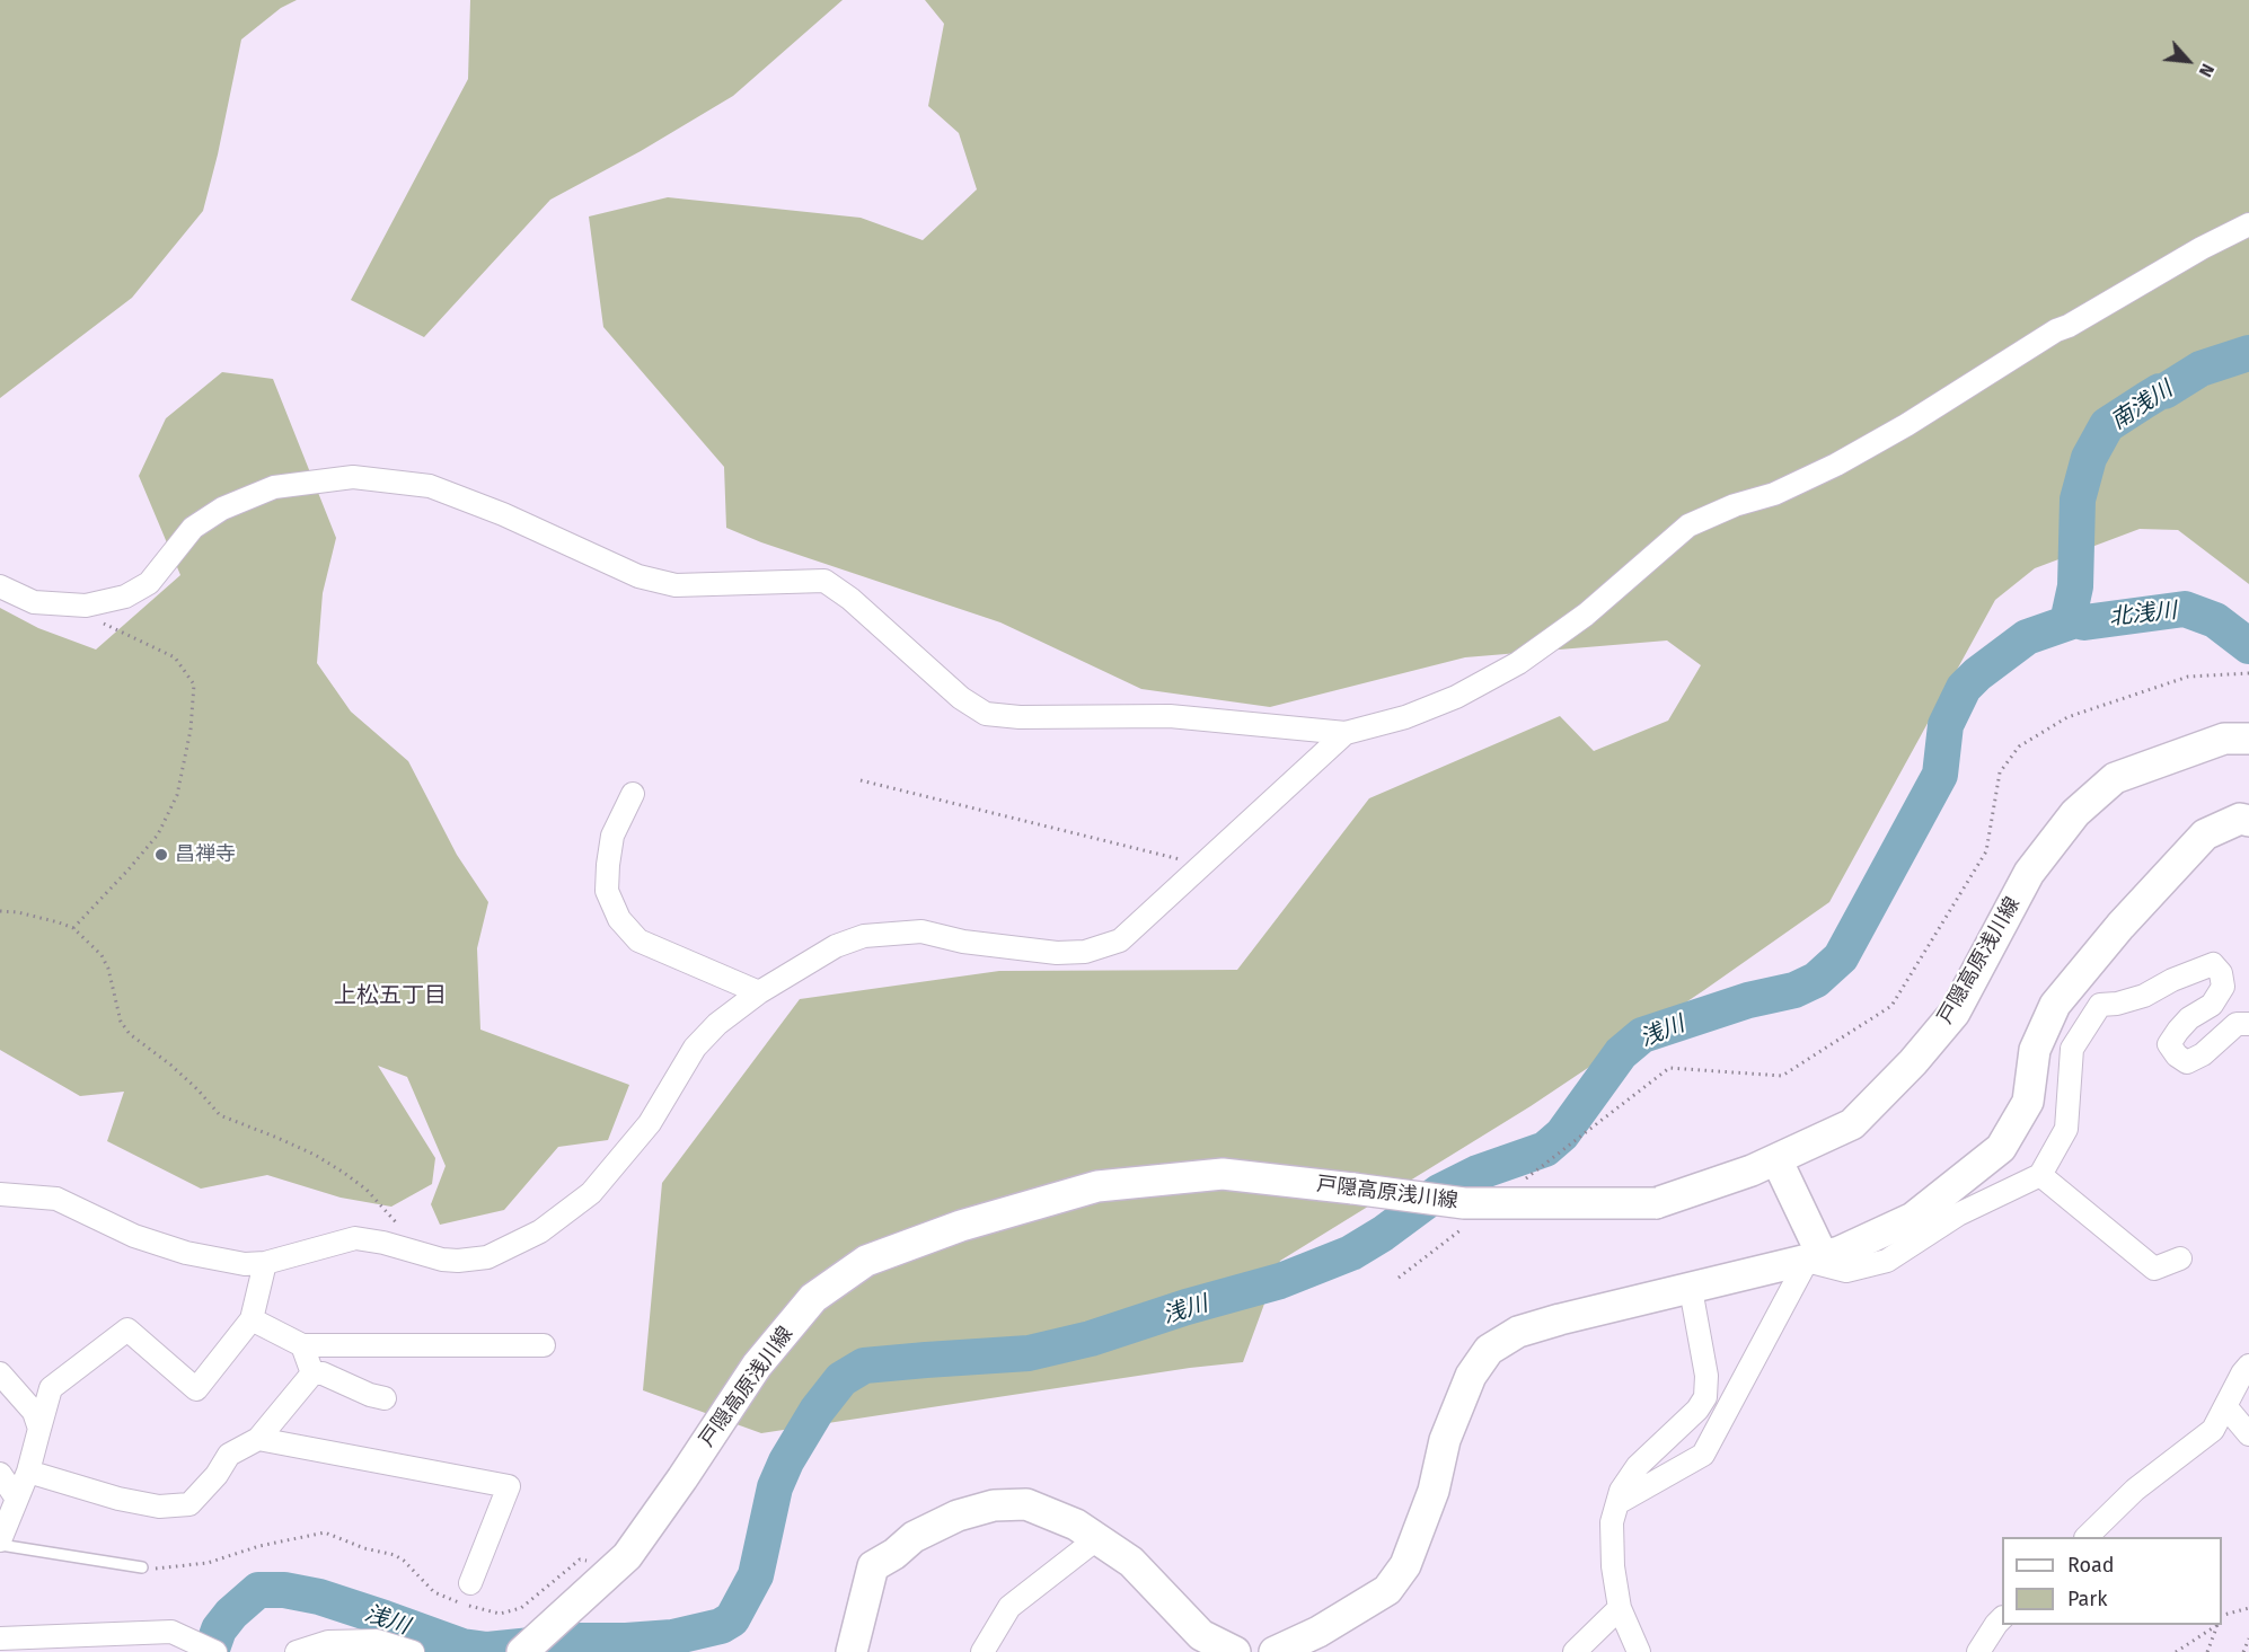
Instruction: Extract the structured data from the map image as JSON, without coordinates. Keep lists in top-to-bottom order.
{
  "streets": {
    "main road": ["戸隠高原浅川線"]
  },
  "districts": ["上松五丁目"],
  "water": ["南浅川", "北浅川", "浅川"],
  "places": ["昌禅寺"],
  "legend": ["Road", "Park"],
  "north": "bottom right"
}
